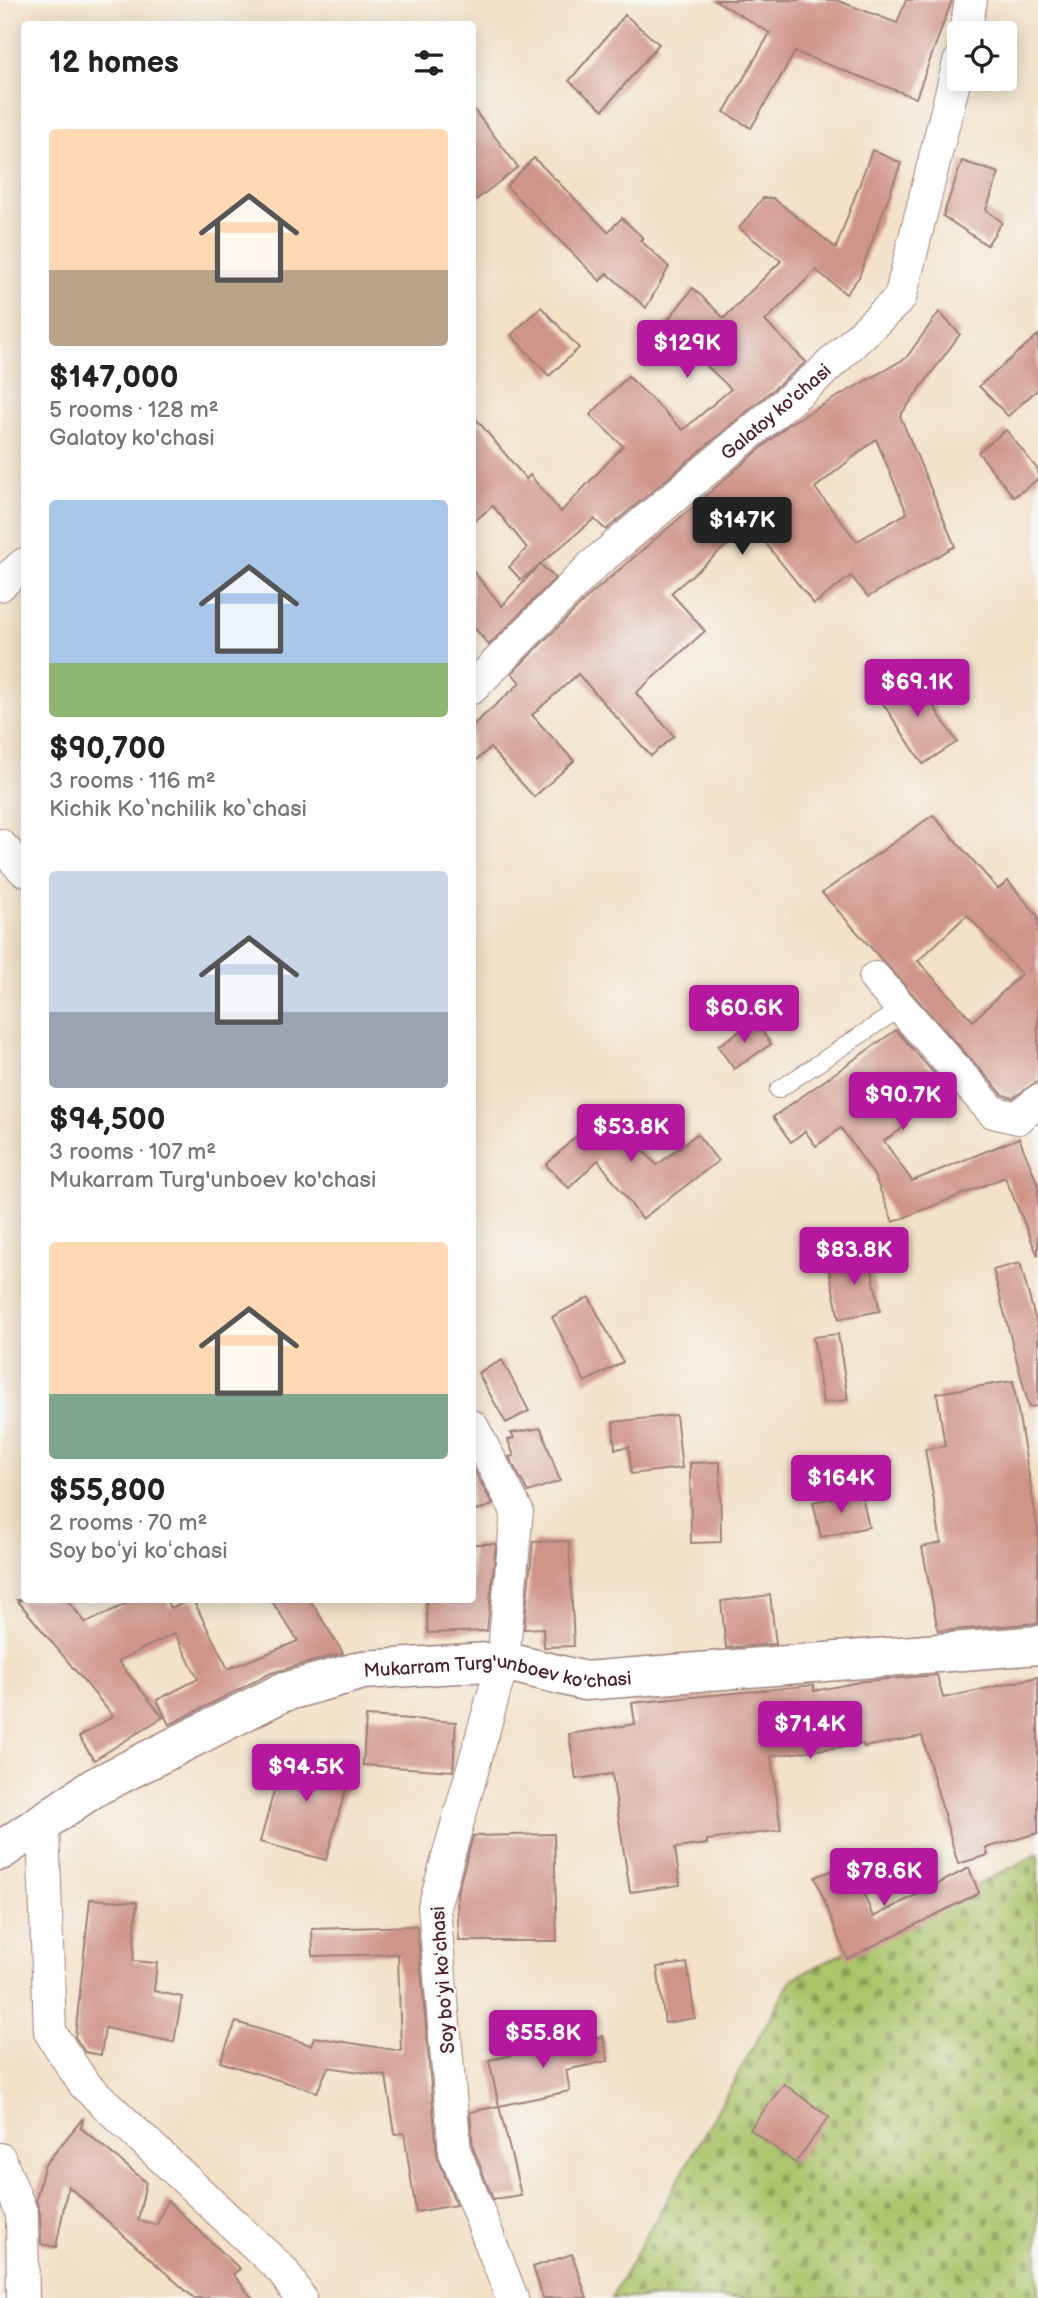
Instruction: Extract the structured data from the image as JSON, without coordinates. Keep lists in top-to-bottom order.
{
  "streets": {
    "street": ["Galatoy ko'chasi", "Mukarram Turg'unboev ko'chasi", "Soy boʻyi koʻchasi"]
  },
  "crossings": [
    ["Mukarram Turg'unboev ko'chasi", "Soy boʻyi koʻchasi"]
  ],
  "page": {
    "heading": "12 homes",
    "list": [
      {
        "name": "$147,000",
        "note": "5 rooms · 128 m² · Galatoy ko'chasi"
      },
      {
        "name": "$90,700",
        "note": "3 rooms · 116 m² · Kichik Ko‘nchilik ko‘chasi"
      },
      {
        "name": "$94,500",
        "note": "3 rooms · 107 m² · Mukarram Turg'unboev ko'chasi"
      },
      {
        "name": "$55,800",
        "note": "2 rooms · 70 m² · Soy boʻyi koʻchasi"
      }
    ],
    "price": [
      "$129K",
      "$147K",
      "$69.1K",
      "$60.6K",
      "$90.7K",
      "$53.8K",
      "$83.8K",
      "$164K",
      "$71.4K",
      "$94.5K",
      "$78.6K",
      "$55.8K"
    ]
  }
}
